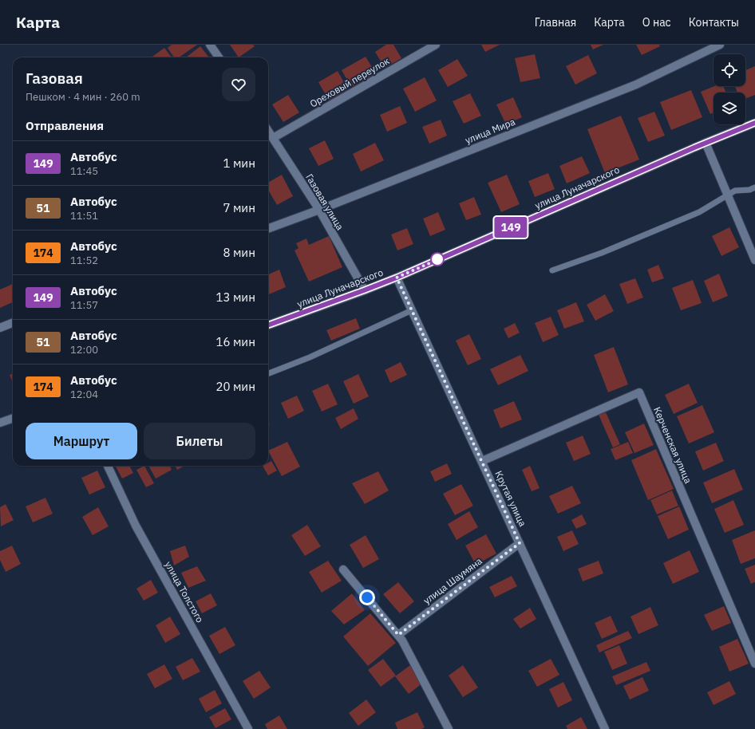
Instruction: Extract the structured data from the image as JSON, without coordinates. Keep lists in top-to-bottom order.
{
  "streets": {
    "street": [
      "Ореховый переулок",
      "улица Мира",
      "улица Луначарского",
      "Газовая улица",
      "Керченская улица",
      "Крутая улица",
      "улица Шаумяна",
      "улица Толстого"
    ]
  },
  "crossings": [
    ["Ореховый переулок", "Газовая улица"],
    ["улица Мира", "Газовая улица"],
    ["улица Луначарского", "Газовая улица"],
    ["улица Луначарского", "Крутая улица"],
    ["Керченская улица", "Крутая улица"],
    ["Крутая улица", "улица Шаумяна"]
  ],
  "lines": ["bus line 149"],
  "page": {
    "header": "Карта",
    "nav": [
      "Главная",
      "Карта",
      "О нас",
      "Контакты"
    ],
    "on_map": "149",
    "heading": [
      ["Газовая", "Пешком · 4 мин · 260 m"],
      "Отправления"
    ],
    "list": [
      {
        "mark": "149",
        "name": "Автобус",
        "note": "11:45",
        "value": "1 мин"
      },
      {
        "mark": "51",
        "name": "Автобус",
        "note": "11:51",
        "value": "7 мин"
      },
      {
        "mark": "174",
        "name": "Автобус",
        "note": "11:52",
        "value": "8 мин"
      },
      {
        "mark": "149",
        "name": "Автобус",
        "note": "11:57",
        "value": "13 мин"
      },
      {
        "mark": "51",
        "name": "Автобус",
        "note": "12:00",
        "value": "16 мин"
      },
      {
        "mark": "174",
        "name": "Автобус",
        "note": "12:04",
        "value": "20 мин"
      }
    ],
    "buttons": ["Маршрут", "Билеты"]
  }
}
